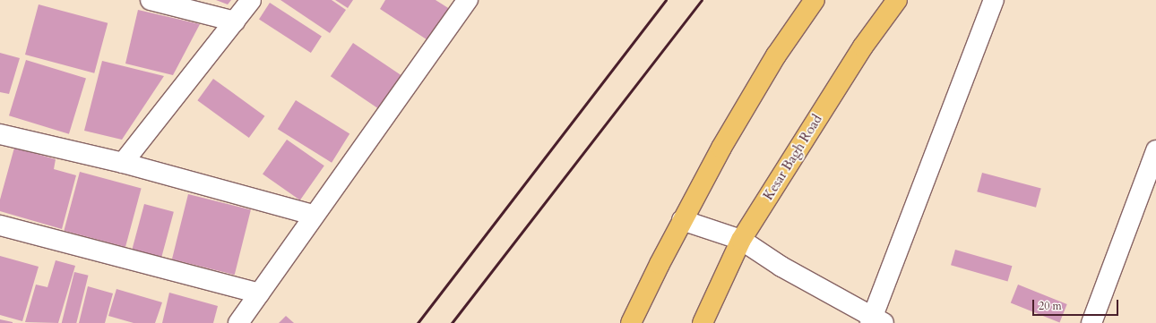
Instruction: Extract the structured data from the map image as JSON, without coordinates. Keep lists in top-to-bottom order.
{
  "streets": {
    "main road": ["Kesar Bagh Road"]
  },
  "scale_bar": "20 m"
}
